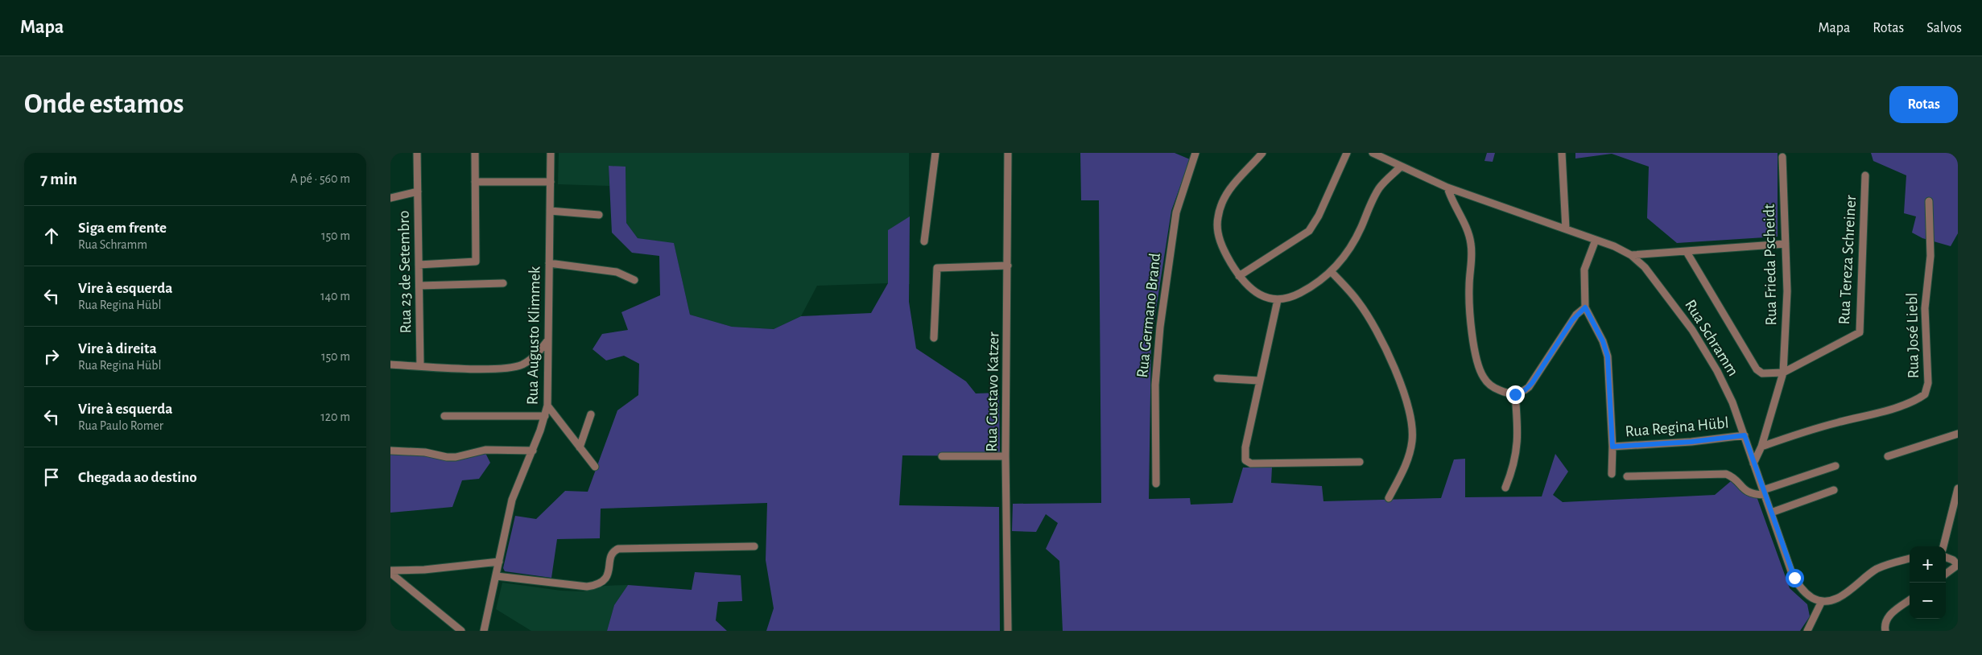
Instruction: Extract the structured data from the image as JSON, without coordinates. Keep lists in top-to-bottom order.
{
  "streets": {
    "street": [
      "Rua Tereza Schreiner",
      "Rua Frieda Pscheidt",
      "Rua 23 de Setembro",
      "Rua Germano Brand",
      "Rua Augusto Klimmek",
      "Rua José Liebl",
      "Rua Schramm",
      "Rua Gustavo Katzer",
      "Rua Regina Hübl"
    ]
  },
  "crossings": [
    ["Rua Tereza Schreiner", "Rua Frieda Pscheidt"],
    ["Rua Schramm", "Rua Regina Hübl"]
  ],
  "page": {
    "header": "Mapa",
    "nav": ["Mapa", "Rotas", "Salvos"],
    "buttons": "Rotas",
    "title": "Onde estamos",
    "heading": ["7 min", "A pé · 560 m"],
    "list": [
      ["Siga em frente", "Rua Schramm", "150 m"],
      ["Vire à esquerda", "Rua Regina Hübl", "140 m"],
      ["Vire à direita", "Rua Regina Hübl", "150 m"],
      ["Vire à esquerda", "Rua Paulo Romer", "120 m"],
      "Chegada ao destino"
    ],
    "map_buttons": ["+", "−"]
  }
}
